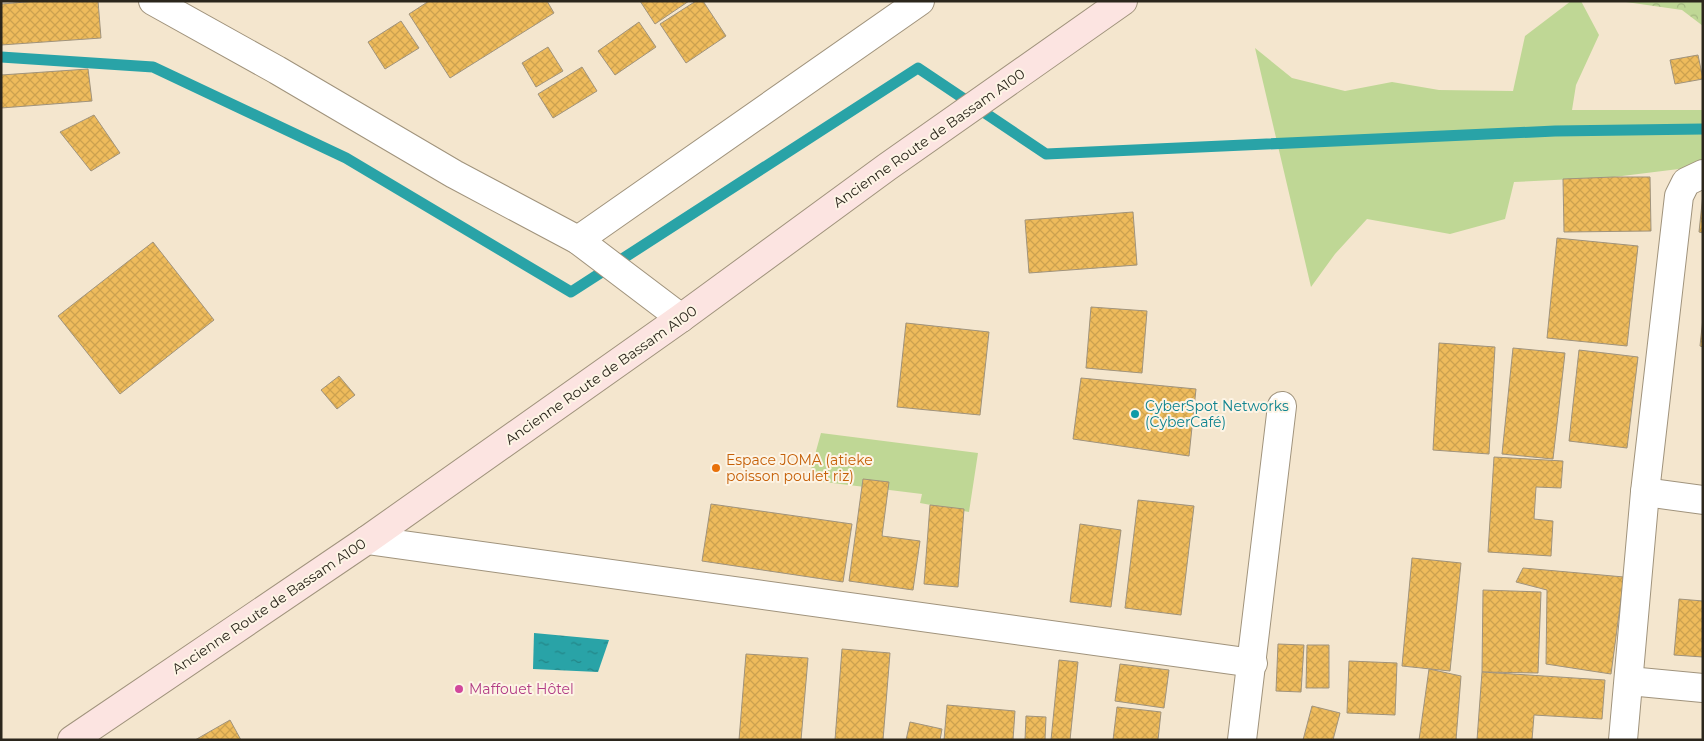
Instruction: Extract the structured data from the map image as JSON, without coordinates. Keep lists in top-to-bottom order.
{
  "streets": {
    "main road": ["Ancienne Route de Bassam A100"]
  },
  "places": ["CyberSpot Networks (CyberCafé)", "Espace JOMA (atieke poisson poulet riz)", "Maffouet Hôtel"]
}
